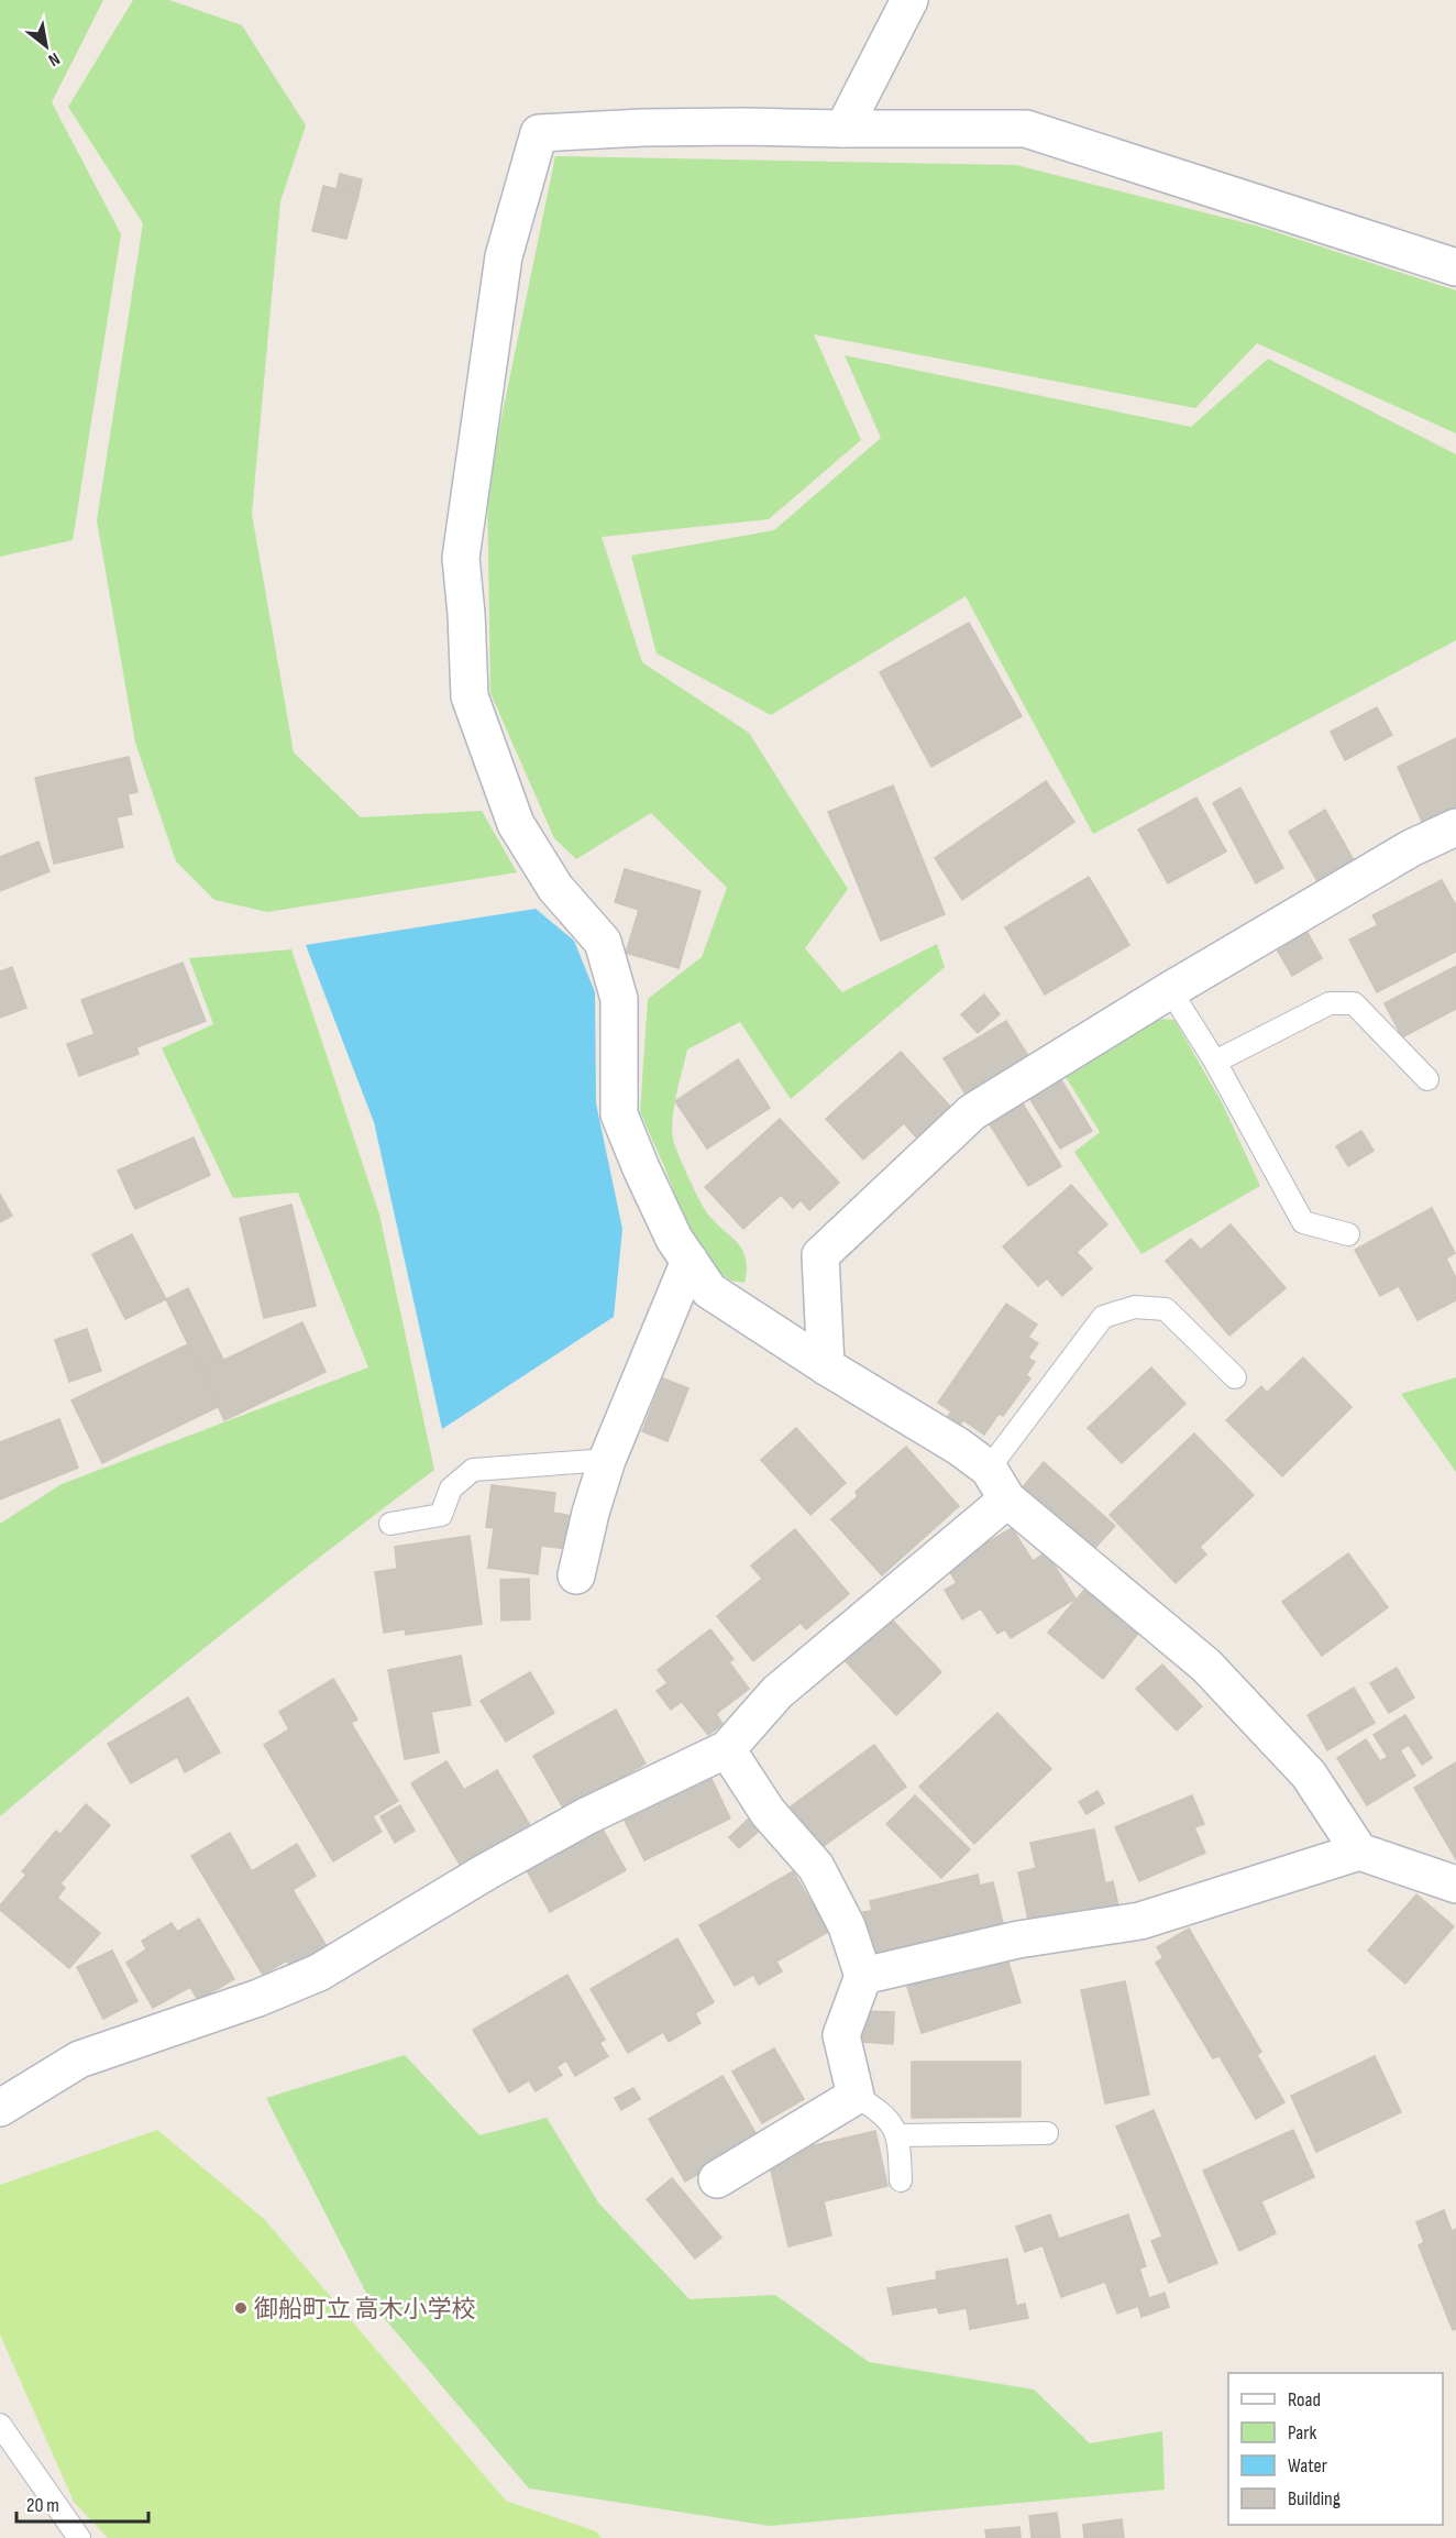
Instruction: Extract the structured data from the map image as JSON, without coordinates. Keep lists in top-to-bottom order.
{
  "places": ["御船町立 高木小学校"],
  "legend": [
    "Road",
    "Park",
    "Water",
    "Building"
  ],
  "scale_bar": "20 m",
  "north": "bottom right"
}
